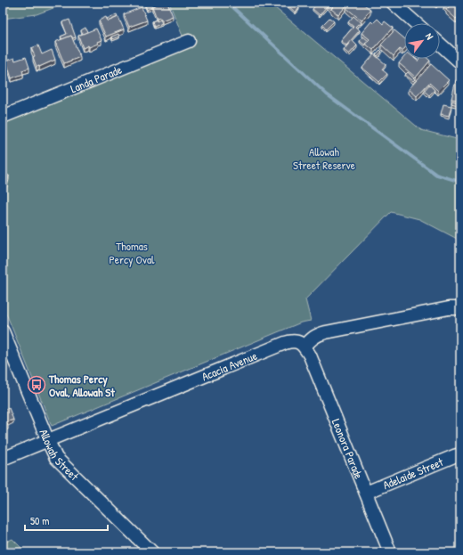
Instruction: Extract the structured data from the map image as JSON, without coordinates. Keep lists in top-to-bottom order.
{
  "streets": {
    "street": [
      "Landa Parade",
      "Acacia Avenue",
      "Leonora Parade",
      "Allowah Street",
      "Adelaide Street"
    ]
  },
  "crossings": [
    ["Acacia Avenue", "Leonora Parade"],
    ["Acacia Avenue", "Allowah Street"],
    ["Leonora Parade", "Adelaide Street"]
  ],
  "parks": ["Allowah Street Reserve", "Thomas Percy Oval"],
  "places": {
    "bus stop": ["Thomas Percy Oval, Allowah St"]
  },
  "scale_bar": "50 m",
  "north": "top right"
}
